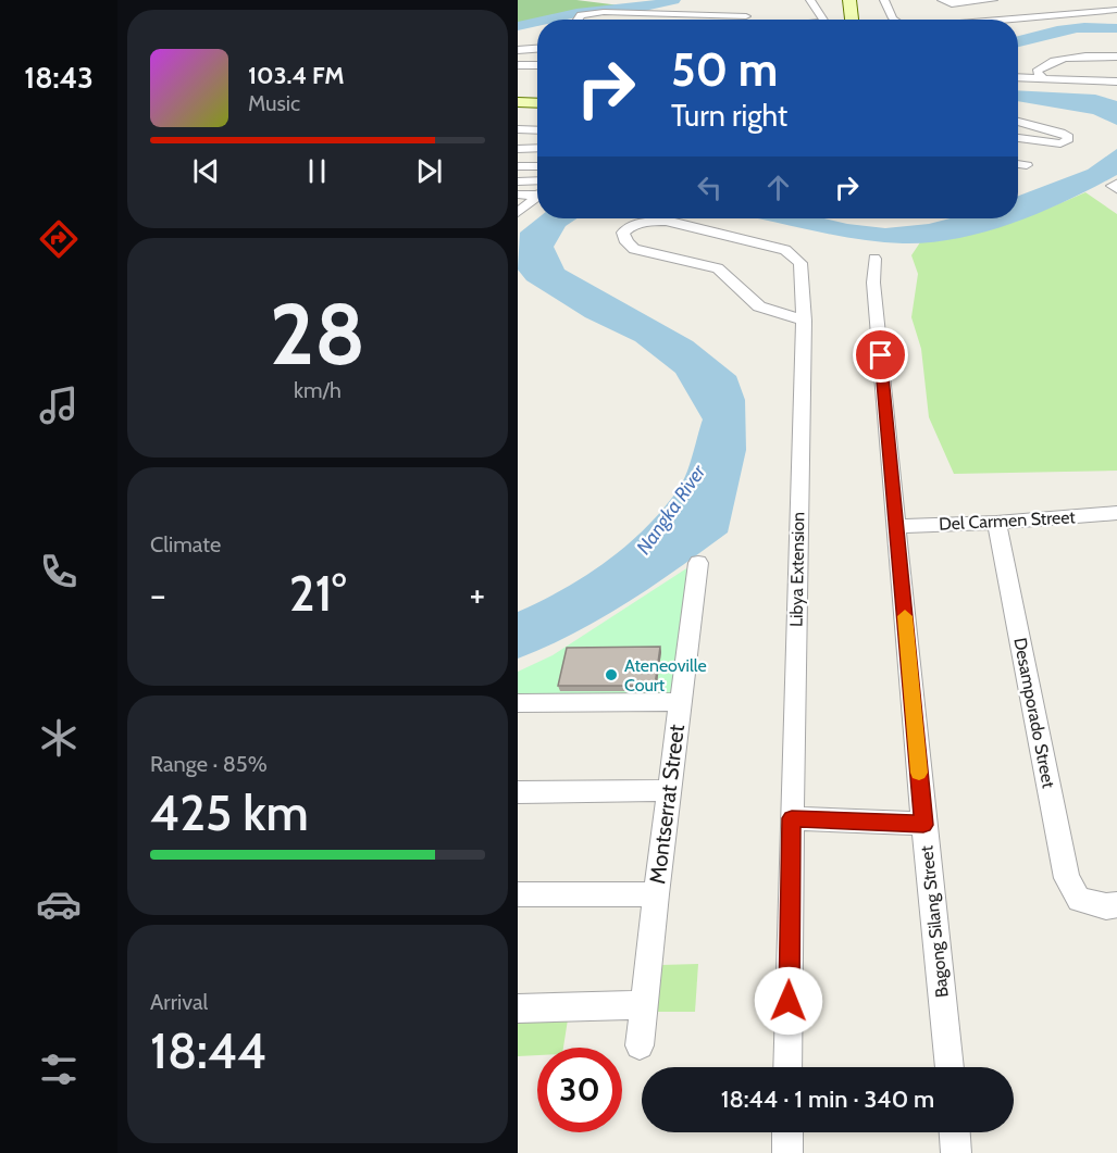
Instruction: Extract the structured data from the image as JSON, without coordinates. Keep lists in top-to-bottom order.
{
  "streets": {
    "street": [
      "Del Carmen Street",
      "Libya Extension",
      "Desamporado Street",
      "Montserrat Street",
      "Bagong Silang Street"
    ]
  },
  "crossings": [
    ["Del Carmen Street", "Desamporado Street"],
    ["Del Carmen Street", "Bagong Silang Street"]
  ],
  "water": ["Nangka River"],
  "places": ["Ateneoville Court"],
  "page": {
    "tabs": "18:43",
    "turn": ["50 m", "Turn right"],
    "song": ["103.4 FM", "Music"],
    "tile": [
      ["28", "km/h"],
      "Climate",
      ["Range · 85%", "425 km"],
      ["Arrival", "18:44"]
    ],
    "heat": ["−", "21°", "+"],
    "limit": "30",
    "trip": "18:44 · 1 min · 340 m"
  }
}
